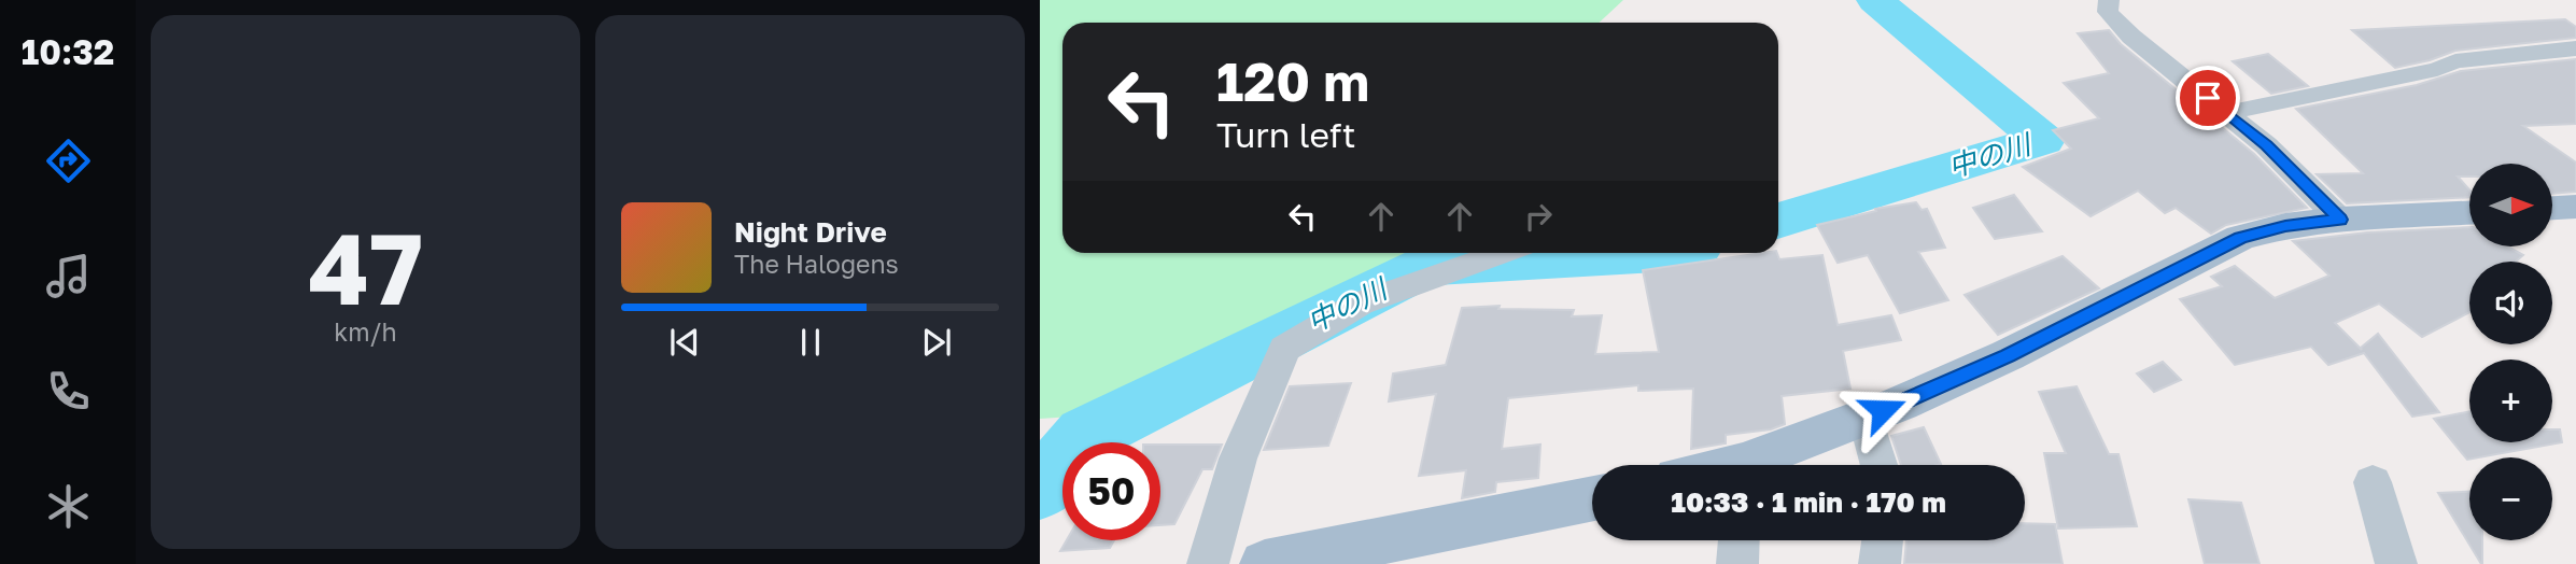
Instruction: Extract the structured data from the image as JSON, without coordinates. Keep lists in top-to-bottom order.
{
  "water": ["中の川"],
  "north": "right",
  "page": {
    "tabs": "10:32",
    "tile": ["47", "km/h"],
    "turn": ["120 m", "Turn left"],
    "map_buttons": ["+", "−"],
    "song": ["Night Drive", "The Halogens"],
    "limit": "50",
    "trip": "10:33 · 1 min · 170 m"
  }
}
